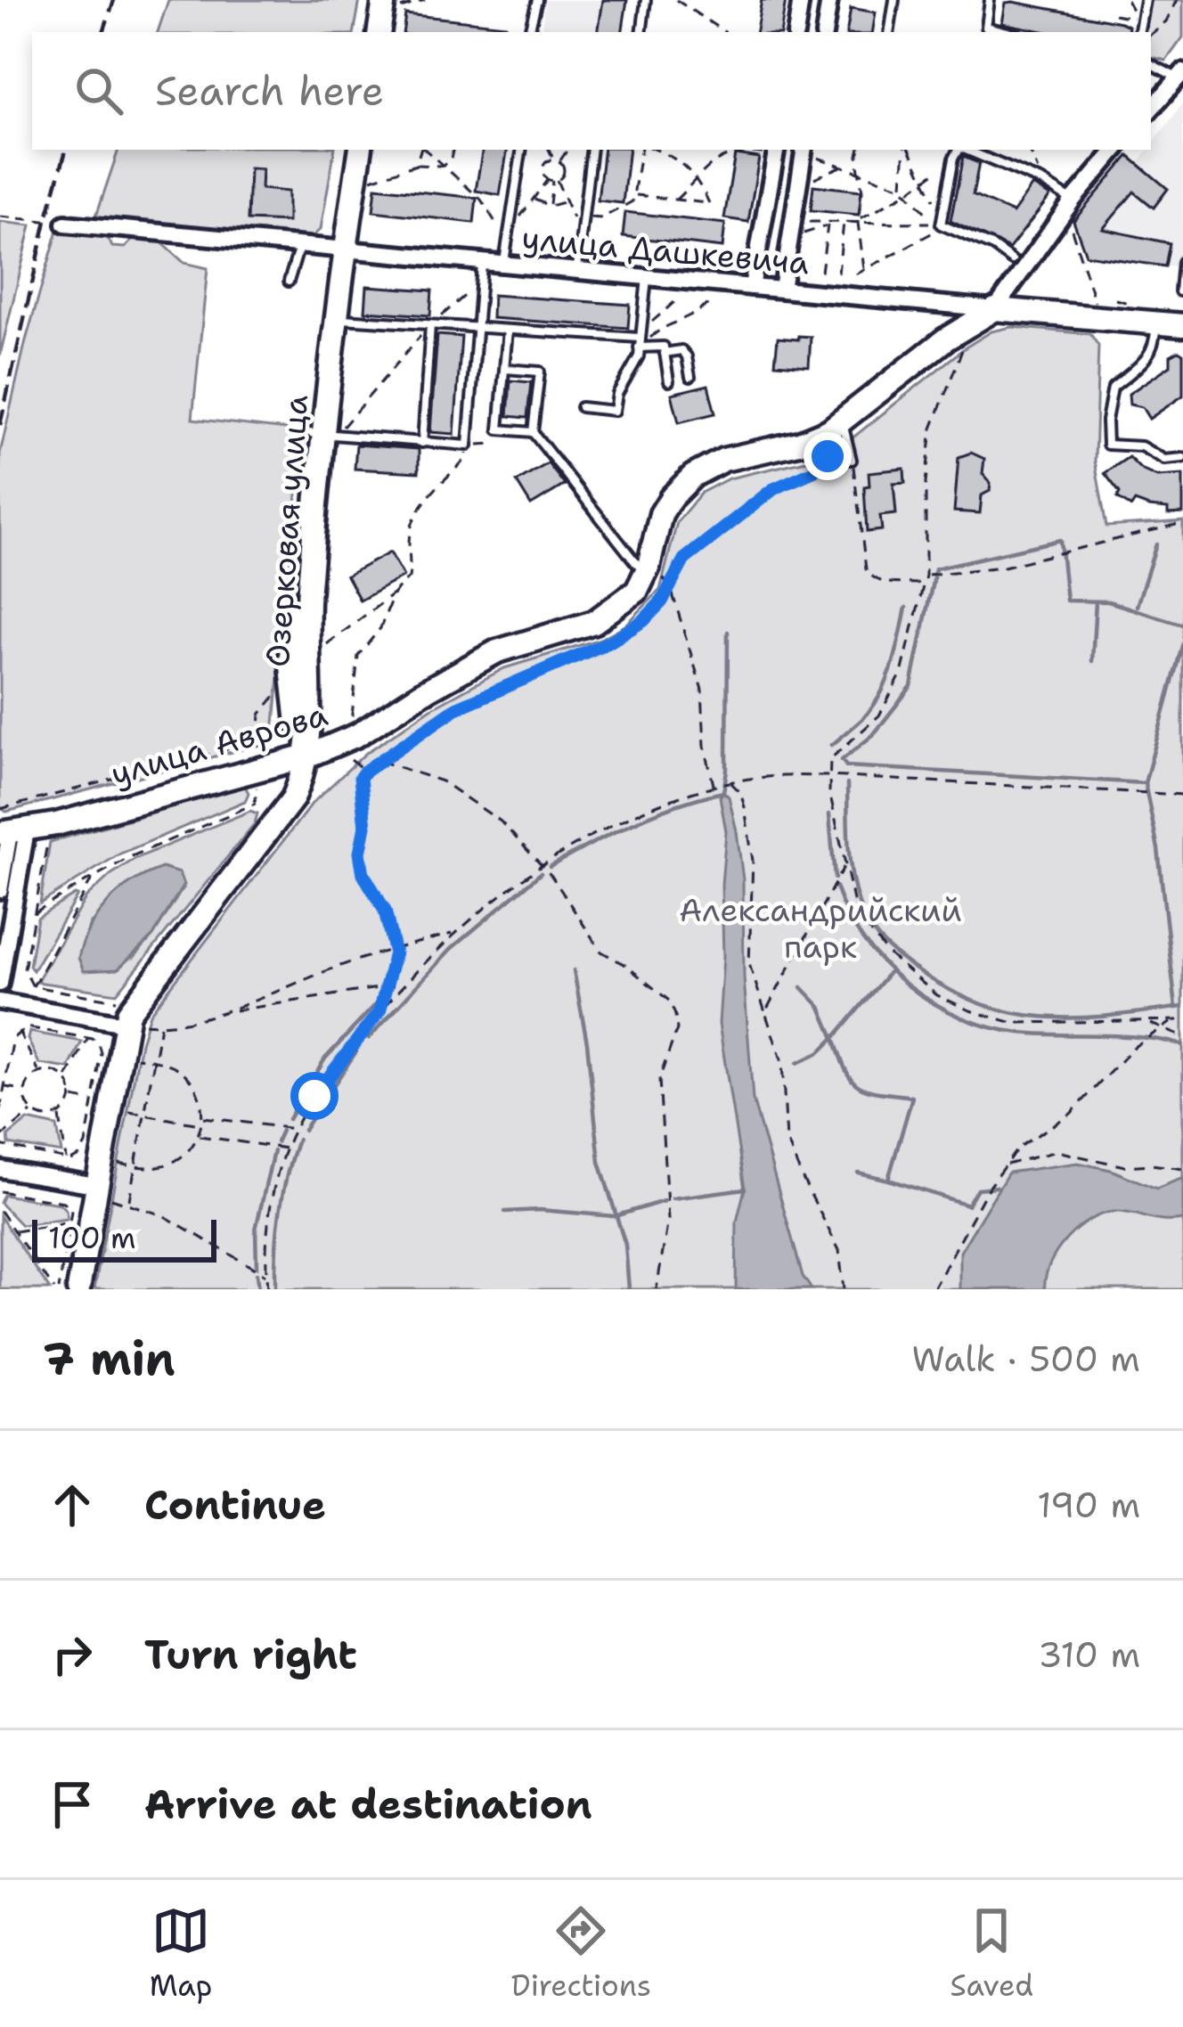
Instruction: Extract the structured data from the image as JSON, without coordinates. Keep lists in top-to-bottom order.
{
  "streets": {
    "street": ["улица Дашкевича", "Озерковая улица", "улица Аврова"]
  },
  "crossings": [
    ["улица Дашкевича", "Озерковая улица"],
    ["улица Дашкевича", "улица Аврова"],
    ["Озерковая улица", "улица Аврова"]
  ],
  "parks": ["Александрийский парк"],
  "scale_bar": "100 m",
  "page": {
    "search": "Search here",
    "scale": "100 m",
    "heading": ["7 min", "Walk · 500 m"],
    "list": [
      ["Continue", "190 m"],
      ["Turn right", "310 m"],
      "Arrive at destination"
    ],
    "nav": ["Map", "Directions", "Saved"]
  }
}
